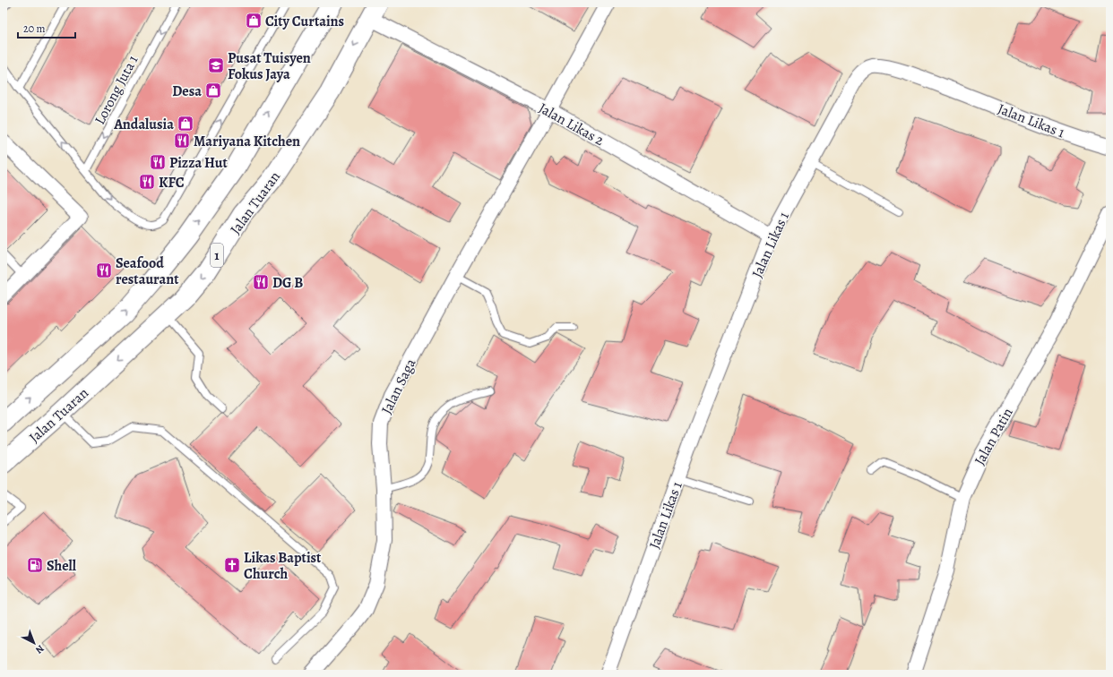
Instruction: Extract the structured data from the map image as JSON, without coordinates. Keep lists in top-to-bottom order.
{
  "streets": {
    "main road": ["Jalan Tuaran", "1"],
    "street": [
      "Jalan Likas 1",
      "Jalan Likas 2",
      "Jalan Saga",
      "Jalan Patin"
    ],
    "lane": ["Lorong Juta 1"]
  },
  "crossings": [
    ["Jalan Likas 1", "Jalan Likas 2"],
    ["Jalan Likas 2", "Jalan Tuaran"],
    ["Jalan Likas 2", "Jalan Saga"]
  ],
  "one_way": ["Lorong Juta 1"],
  "places": {
    "shop": ["City Curtains", "Desa", "Andalusia"],
    "school or university": ["Pusat Tuisyen Fokus Jaya"],
    "restaurant": [
      "Mariyana Kitchen",
      "Pizza Hut",
      "KFC",
      "Seafood restaurant",
      "DG B"
    ],
    "fuel station": ["Shell"],
    "church": ["Likas Baptist Church"]
  },
  "scale_bar": "20 m",
  "north": "bottom right"
}
